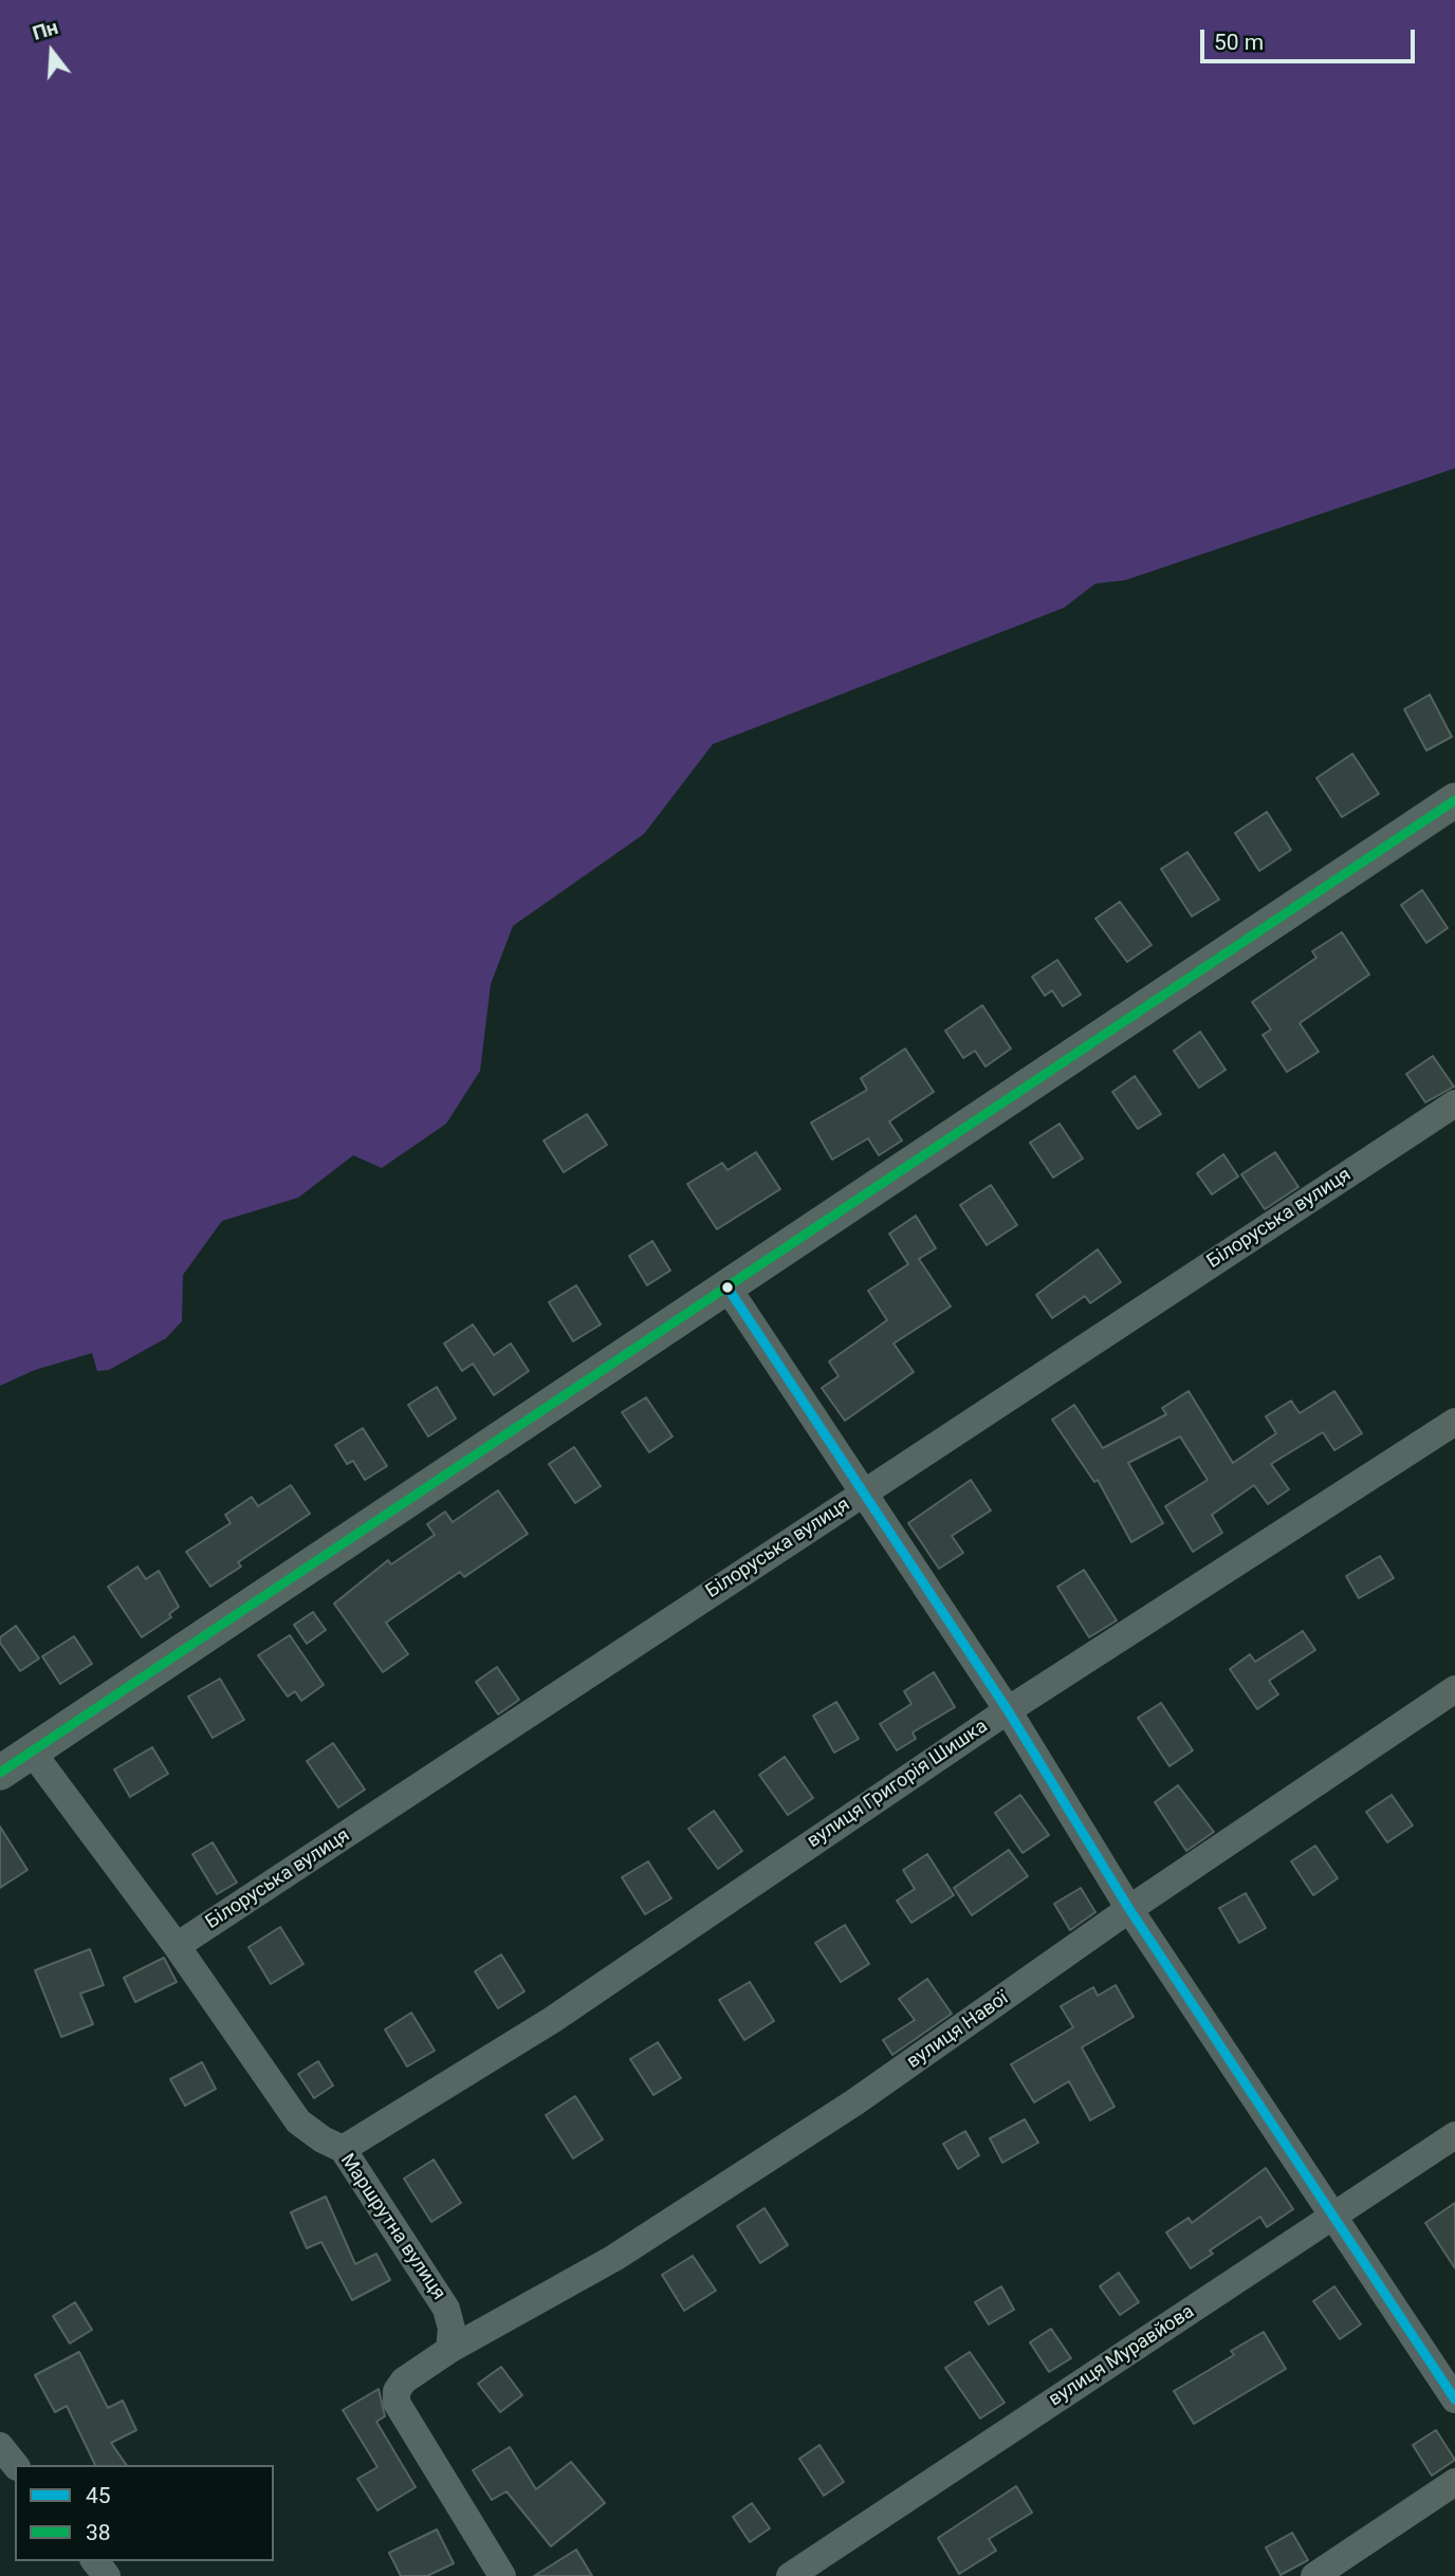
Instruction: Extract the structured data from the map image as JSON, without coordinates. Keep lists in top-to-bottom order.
{
  "streets": {
    "street": [
      "Білоруська вулиця",
      "вулиця Григорія Шишка",
      "вулиця Навої",
      "Маршрутна вулиця",
      "вулиця Муравйова"
    ]
  },
  "crossings": [
    ["Білоруська вулиця", "Маршрутна вулиця"],
    ["вулиця Григорія Шишка", "Маршрутна вулиця"],
    ["вулиця Навої", "Маршрутна вулиця"]
  ],
  "lines": ["transit line 38", "transit line 45"],
  "legend": ["45", "38"],
  "scale_bar": "50 m",
  "north": "top"
}
